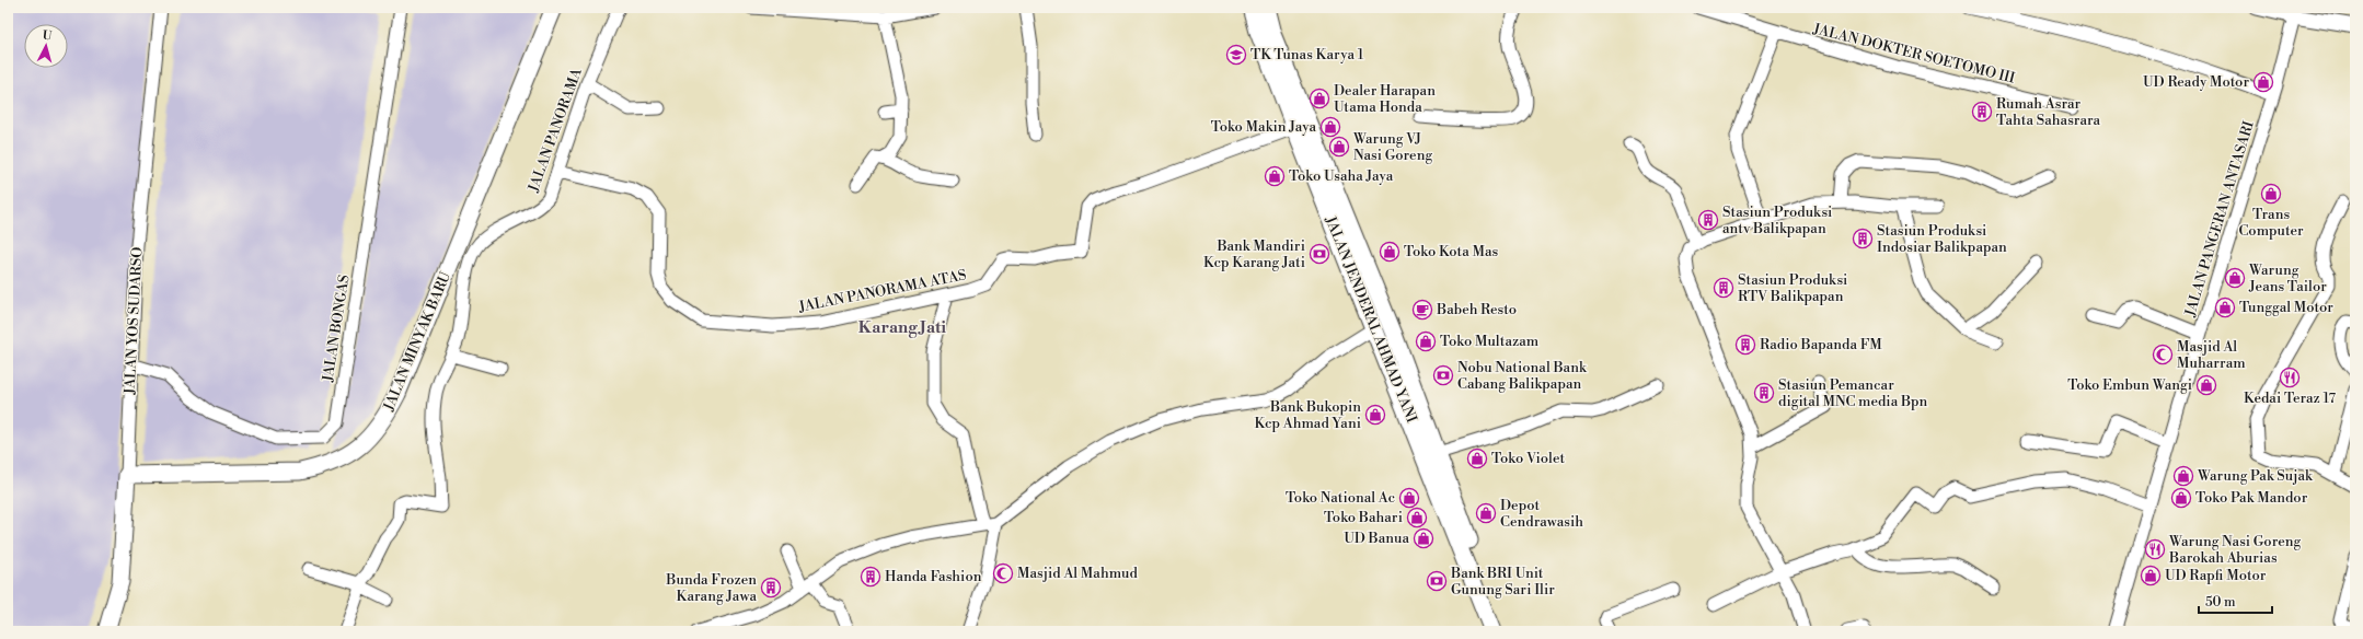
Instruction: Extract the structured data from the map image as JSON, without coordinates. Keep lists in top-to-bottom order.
{
  "streets": {
    "main road": ["JALAN JENDERAL AHMAD YANI", "JALAN YOS SUDARSO", "JALAN MINYAK BARU"],
    "street": [
      "JALAN DOKTER SOETOMO III",
      "JALAN PANORAMA",
      "JALAN PANGERAN ANTASARI",
      "JALAN PANORAMA ATAS",
      "JALAN BONGAS"
    ]
  },
  "crossings": [
    ["JALAN PANORAMA", "JALAN PANORAMA ATAS"],
    ["JALAN PANORAMA ATAS", "JALAN JENDERAL AHMAD YANI"],
    ["JALAN YOS SUDARSO", "JALAN BONGAS"],
    ["JALAN YOS SUDARSO", "JALAN MINYAK BARU"]
  ],
  "districts": ["Karang Jati"],
  "places": {
    "school or university": ["TK Tunas Karya 1"],
    "shop": [
      "UD Ready Motor",
      "Dealer Harapan Utama Honda",
      "Toko Makin Jaya",
      "Warung VJ Nasi Goreng",
      "Toko Usaha Jaya",
      "Trans Computer",
      "Toko Kota Mas",
      "Warung Jeans Tailor",
      "Tunggal Motor",
      "Toko Multazam",
      "Toko Embun Wangi",
      "Bank Bukopin Kcp Ahmad Yani",
      "Toko Violet",
      "Warung Pak Sujak",
      "Toko National Ac",
      "Toko Pak Mandor",
      "Depot Cendrawasih",
      "Toko Bahari",
      "UD Banua",
      "UD Rapfi Motor"
    ],
    "building": [
      "Rumah Asrar Tahta Sahasrara",
      "Stasiun Produksi antv Balikpapan",
      "Stasiun Produksi Indosiar Balikpapan",
      "Stasiun Produksi RTV Balikpapan",
      "Radio Bapanda FM",
      "Stasiun Pemancar digital MNC media Bpn",
      "Handa Fashion",
      "Bunda Frozen Karang Jawa"
    ],
    "bank": ["Bank Mandiri Kcp Karang Jati", "Nobu National Bank Cabang Balikpapan", "Bank BRI Unit Gunung Sari Ilir"],
    "cafe": ["Babeh Resto"],
    "mosque": ["Masjid Al Muharram", "Masjid Al Mahmud"],
    "restaurant": ["Kedai Teraz 17", "Warung Nasi Goreng Barokah Aburias"]
  },
  "scale_bar": "50 m",
  "north": "top"
}
